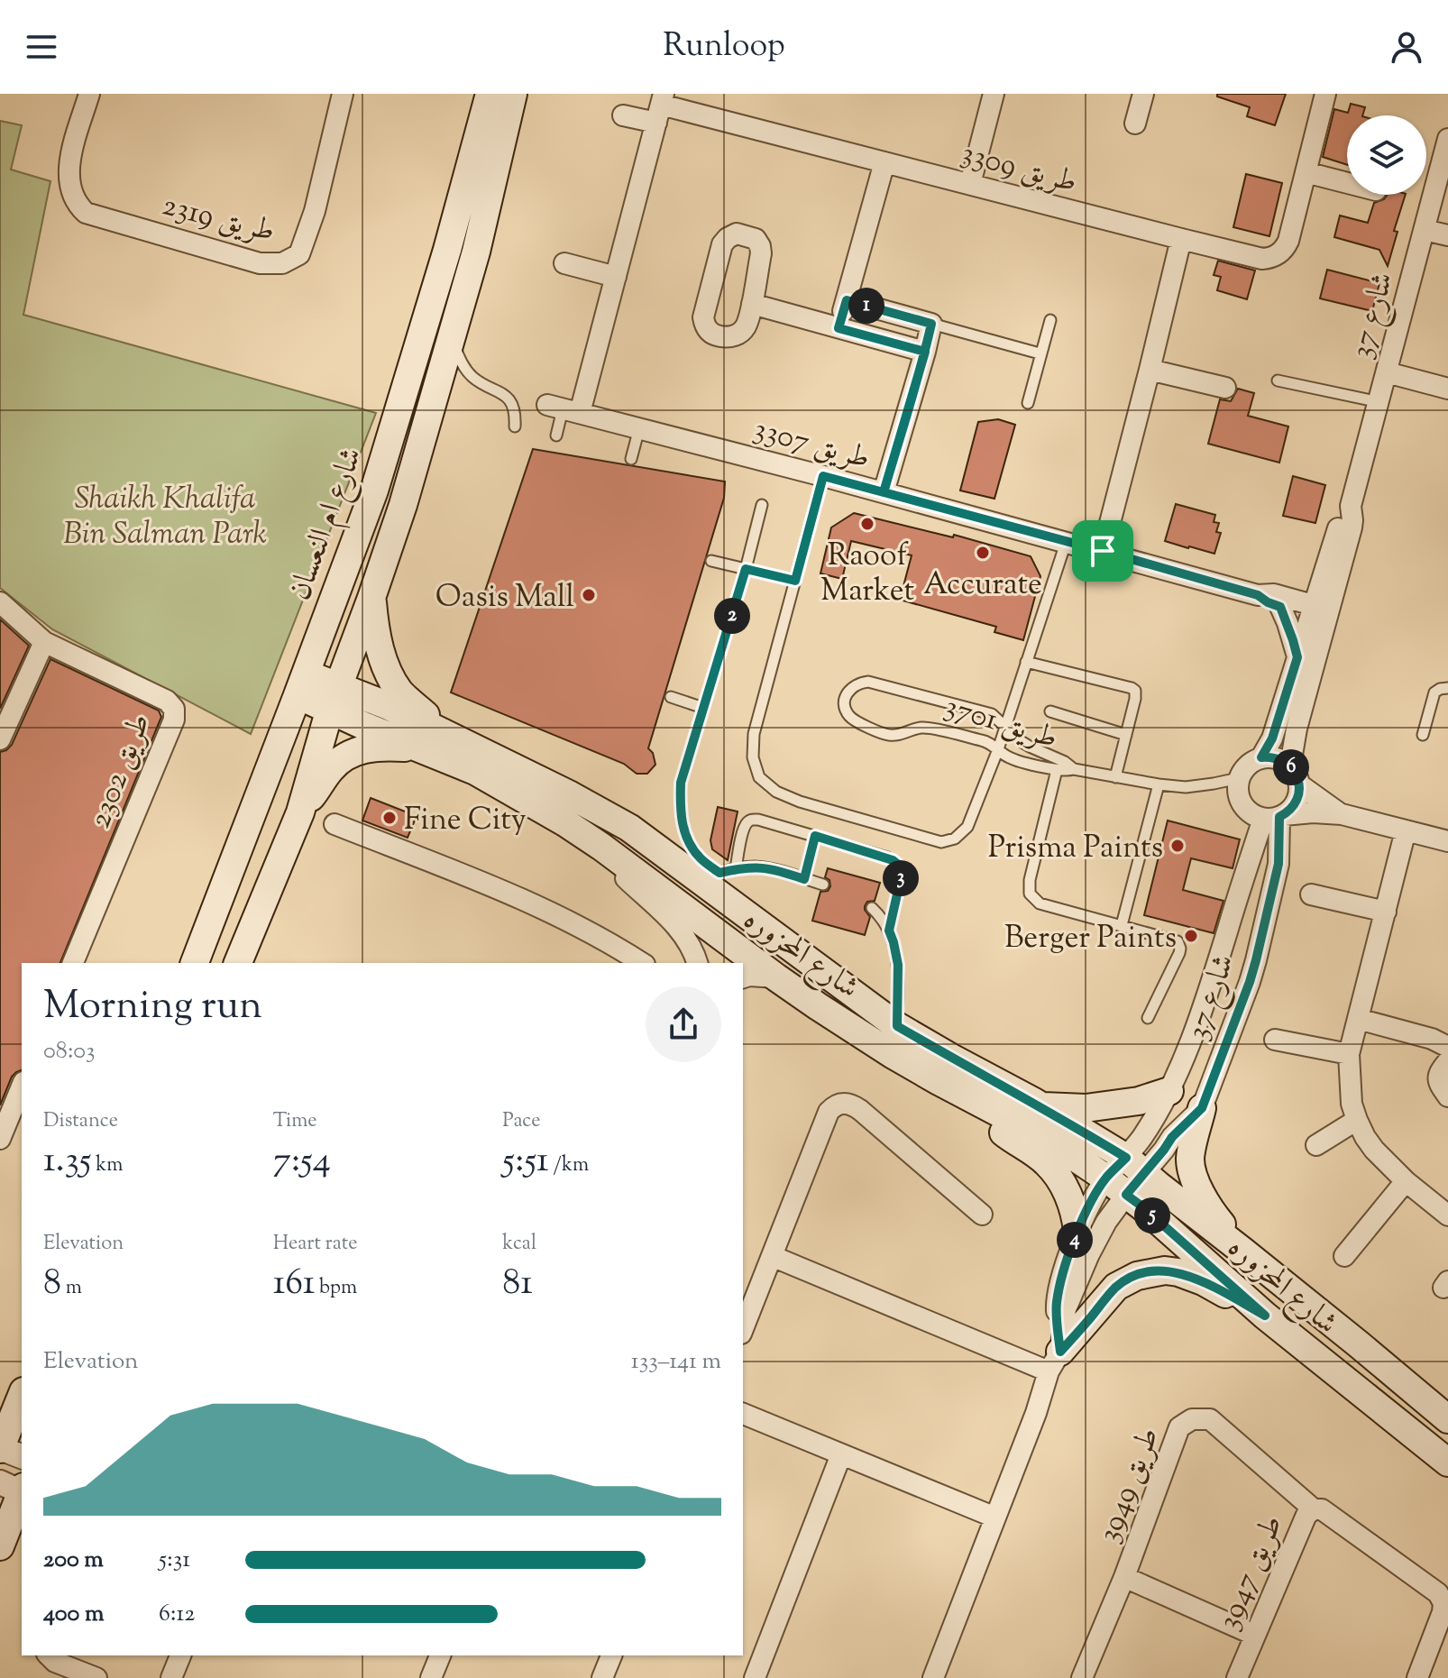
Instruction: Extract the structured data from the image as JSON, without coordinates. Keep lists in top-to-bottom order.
{
  "streets": {
    "main road": ["شارع ام النعسان", "شارع المحزوره"],
    "street": [
      "طريق 3309",
      "طريق 2319",
      "شارع 37",
      "طريق 3307",
      "طريق 2302",
      "طريق 3949",
      "طريق 3947"
    ],
    "lane": ["طريق 3701"]
  },
  "crossings": [
    ["شارع 37", "طريق 3307"],
    ["شارع 37", "طريق 3701"],
    ["شارع 37", "شارع المحزوره"],
    ["شارع ام النعسان", "شارع المحزوره"],
    ["طريق 3949", "طريق 3947"]
  ],
  "parks": ["Shaikh Khalifa Bin Salman Park"],
  "places": [
    "Raoof Market",
    "Accurate",
    "Oasis Mall",
    "Fine City",
    "Prisma Paints",
    "Berger Paints"
  ],
  "page": {
    "header": "Runloop",
    "pins": [
      "1",
      "2",
      "6",
      "3",
      "5",
      "4"
    ],
    "heading": ["Morning run", "08:03"],
    "stats": [
      ["Distance", "1.35 km"],
      ["Time", "7:54"],
      ["Pace", "5:51 /km"],
      ["Elevation", "8 m"],
      ["Heart rate", "161 bpm"],
      ["kcal", "81"]
    ],
    "chart": ["Elevation", "133–141 m"],
    "list": [
      {
        "name": "200 m",
        "note": "5:31"
      },
      {
        "name": "400 m",
        "note": "6:12"
      }
    ]
  }
}
